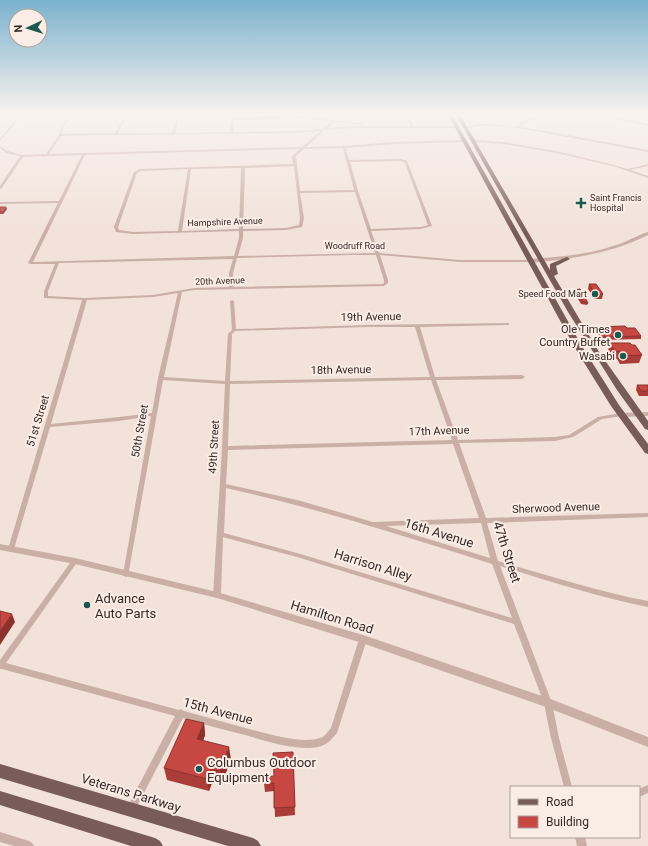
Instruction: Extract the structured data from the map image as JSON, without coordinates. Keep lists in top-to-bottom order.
{
  "streets": {
    "main road": ["Veterans Parkway"],
    "street": [
      "Hampshire Avenue",
      "Woodruff Road",
      "20th Avenue",
      "19th Avenue",
      "18th Avenue",
      "51st Street",
      "50th Street",
      "17th Avenue",
      "49th Street",
      "Sherwood Avenue",
      "16th Avenue",
      "47th Street",
      "Harrison Alley",
      "Hamilton Road",
      "15th Avenue"
    ]
  },
  "crossings": [
    ["Woodruff Road", "20th Avenue"],
    ["20th Avenue", "51st Street"],
    ["20th Avenue", "50th Street"],
    ["19th Avenue", "49th Street"],
    ["19th Avenue", "47th Street"],
    ["18th Avenue", "50th Street"],
    ["18th Avenue", "49th Street"],
    ["18th Avenue", "47th Street"],
    ["51st Street", "Hamilton Road"],
    ["50th Street", "Hamilton Road"],
    ["17th Avenue", "49th Street"],
    ["17th Avenue", "47th Street"],
    ["49th Street", "16th Avenue"],
    ["49th Street", "Harrison Alley"],
    ["49th Street", "Hamilton Road"],
    ["Sherwood Avenue", "16th Avenue"],
    ["Sherwood Avenue", "47th Street"],
    ["16th Avenue", "47th Street"],
    ["47th Street", "Harrison Alley"],
    ["47th Street", "Hamilton Road"],
    ["Hamilton Road", "15th Avenue"]
  ],
  "places": {
    "health": ["Saint Francis Hospital"],
    "other": [
      "Speed Food Mart",
      "Ole Times Country Buffet",
      "Wasabi",
      "Advance Auto Parts",
      "Columbus Outdoor Equipment"
    ]
  },
  "legend": ["Road", "Building"],
  "north": "left"
}
